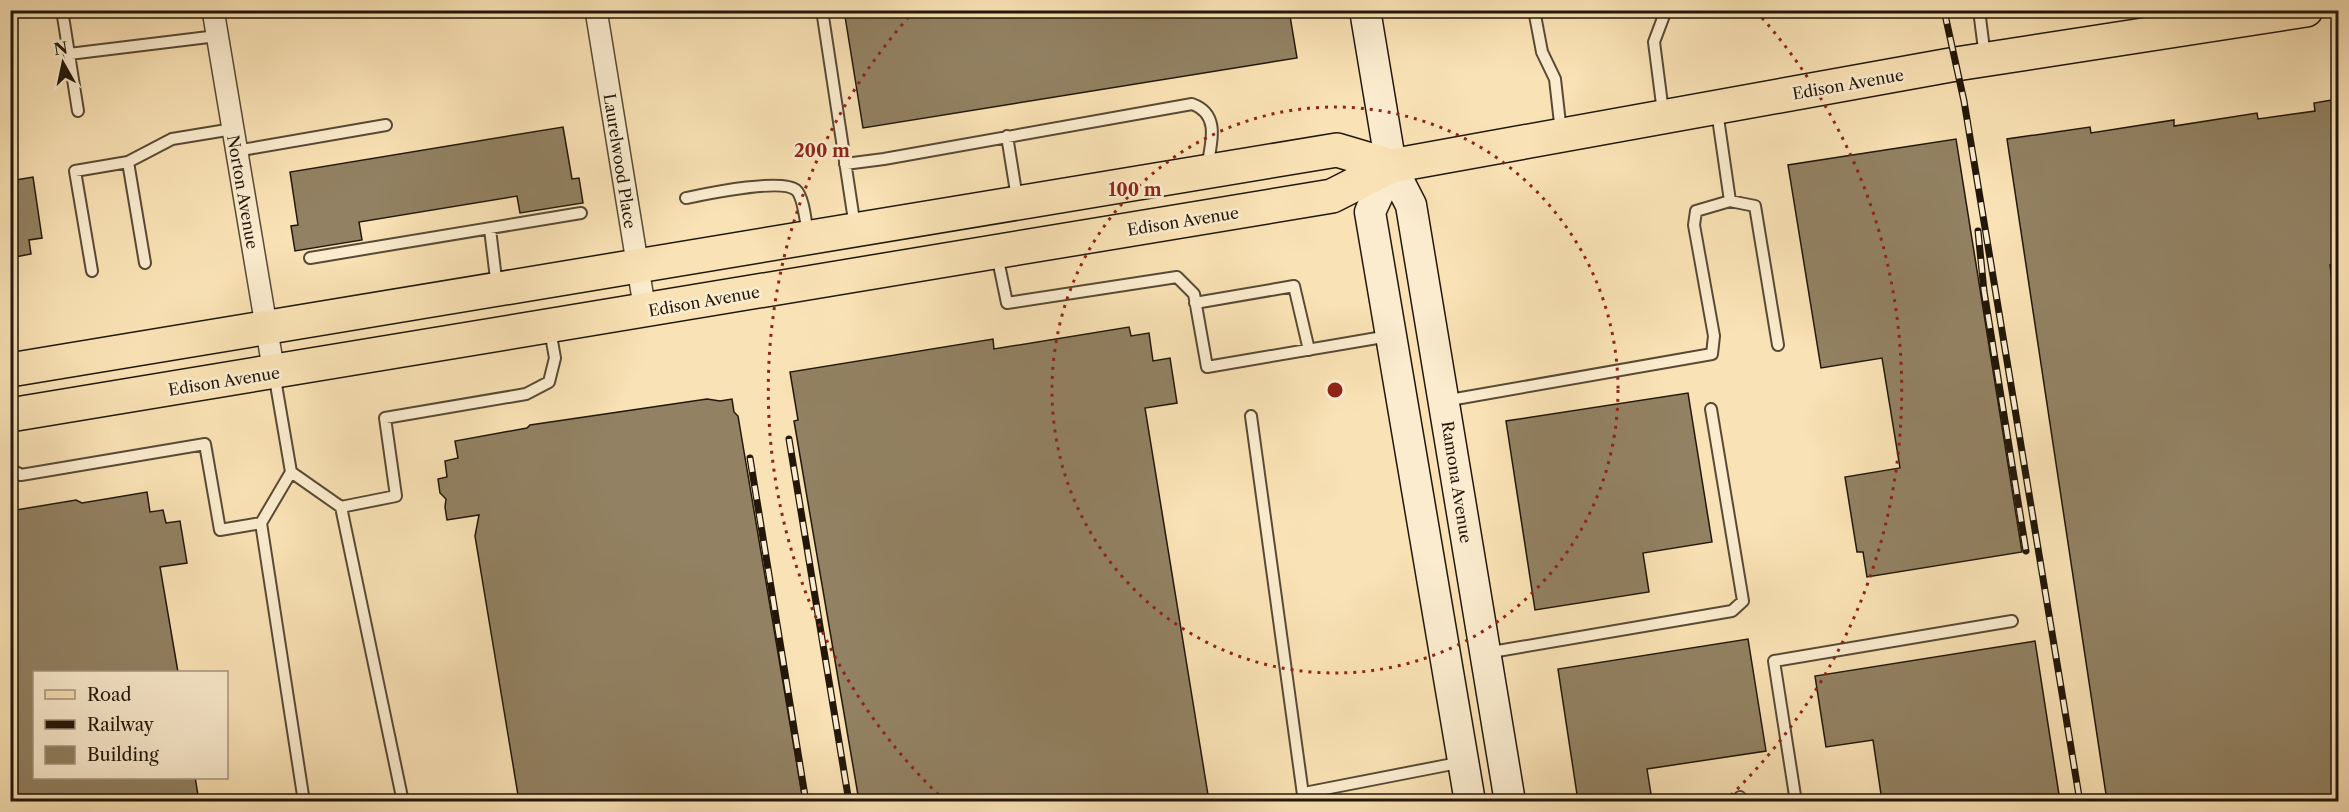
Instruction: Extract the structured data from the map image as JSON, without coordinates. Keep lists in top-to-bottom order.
{
  "streets": {
    "main road": ["Edison Avenue", "Ramona Avenue"],
    "street": ["Laurelwood Place", "Norton Avenue"]
  },
  "crossings": [
    ["Edison Avenue", "Laurelwood Place"],
    ["Edison Avenue", "Norton Avenue"],
    ["Edison Avenue", "Ramona Avenue"]
  ],
  "legend": ["Road", "Railway", "Building"],
  "north": "top",
  "rings": ["200 m", "100 m"]
}
